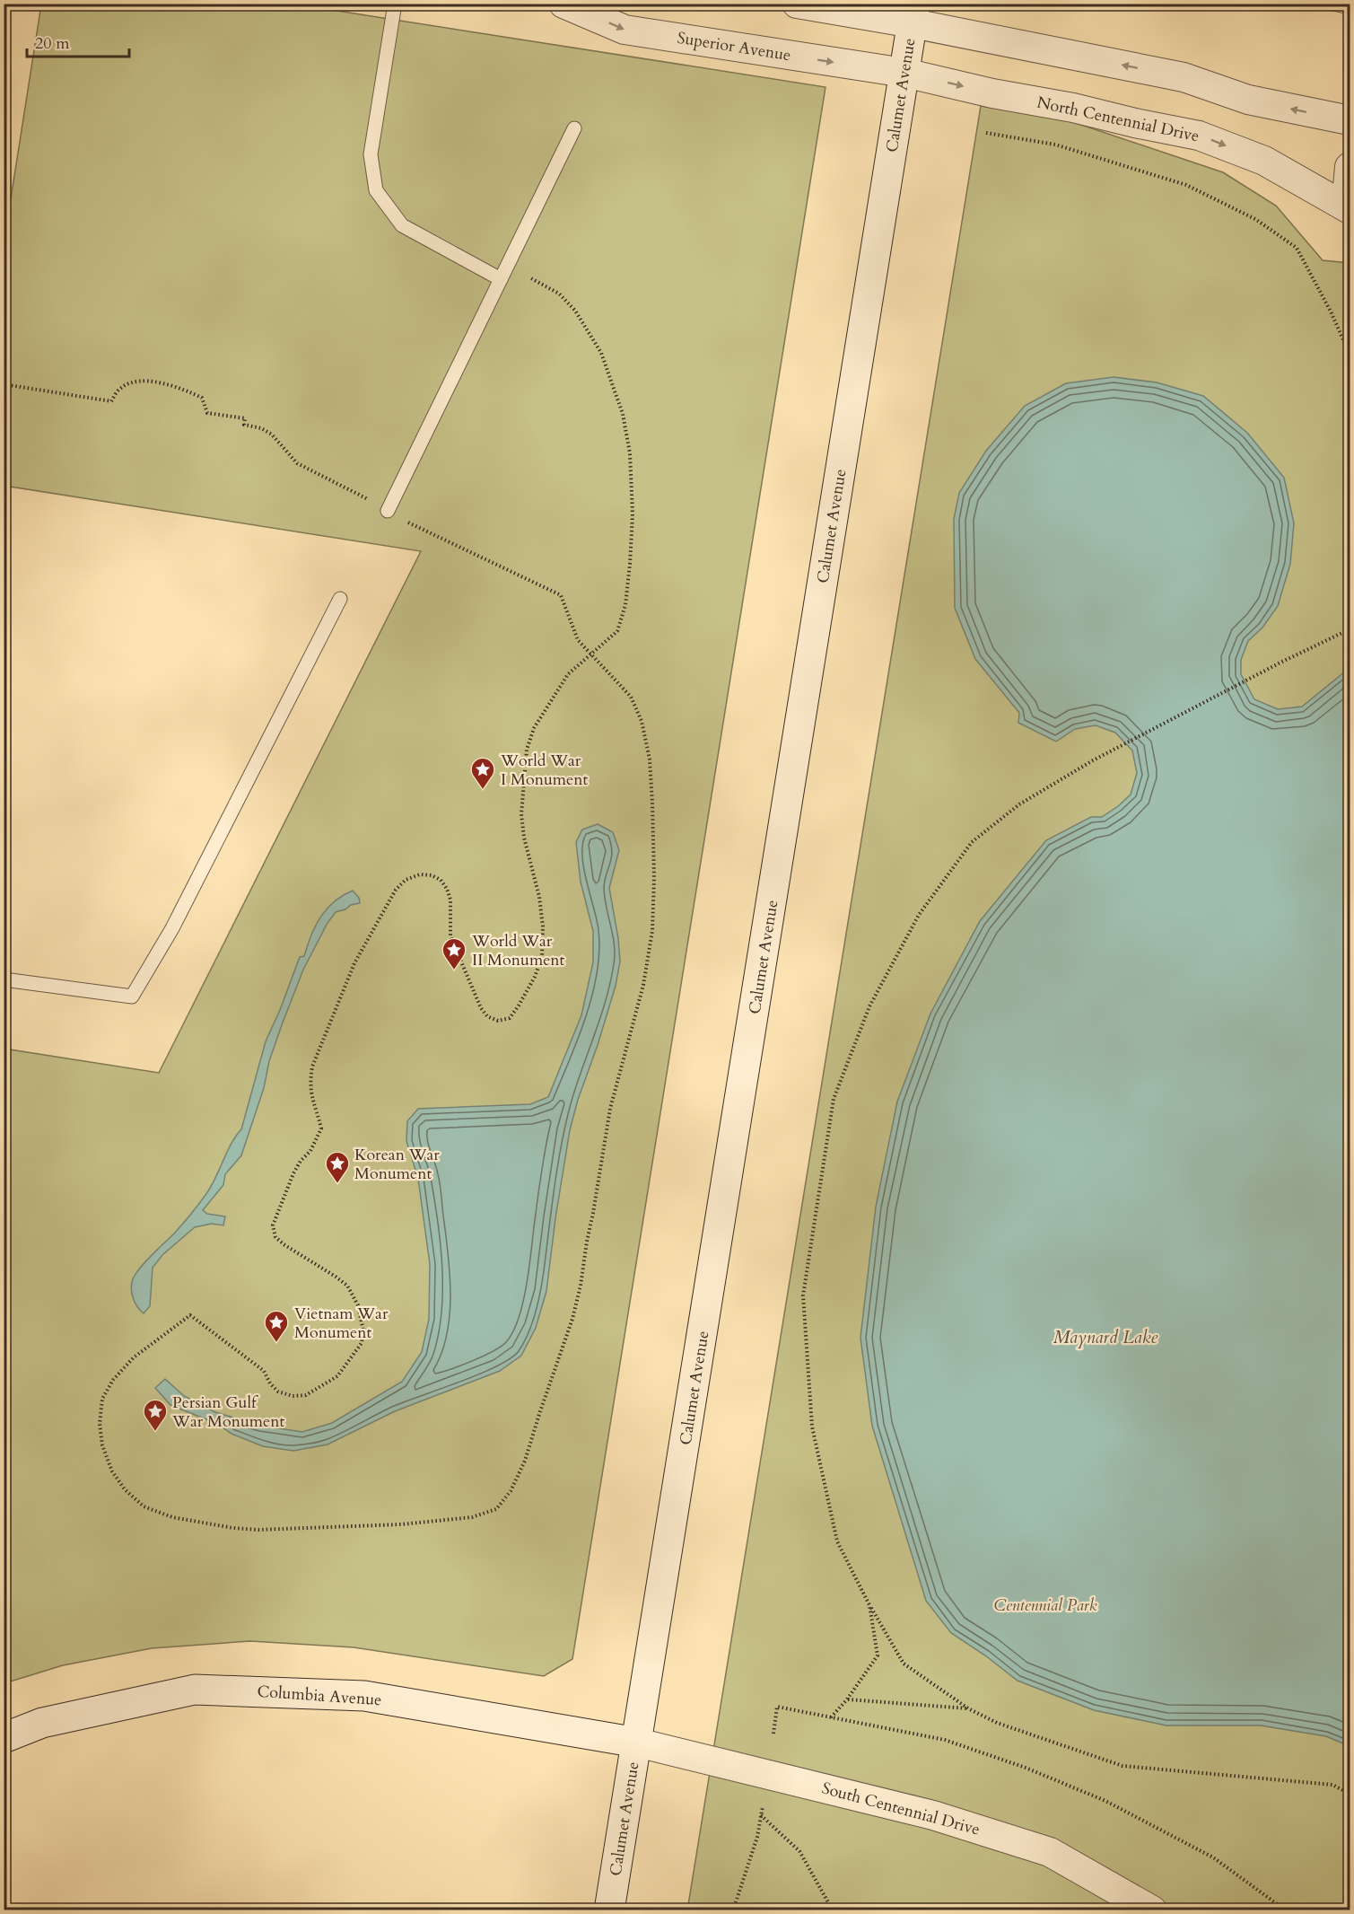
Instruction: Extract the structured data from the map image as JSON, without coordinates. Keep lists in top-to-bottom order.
{
  "streets": {
    "main road": ["Calumet Avenue", "Columbia Avenue"],
    "street": ["Superior Avenue", "North Centennial Drive", "South Centennial Drive"]
  },
  "crossings": [
    ["Superior Avenue", "Calumet Avenue"],
    ["Superior Avenue", "North Centennial Drive"],
    ["Calumet Avenue", "North Centennial Drive"],
    ["Calumet Avenue", "Columbia Avenue"],
    ["Calumet Avenue", "South Centennial Drive"],
    ["Columbia Avenue", "South Centennial Drive"]
  ],
  "water": ["Maynard Lake"],
  "parks": ["Centennial Park"],
  "places": {
    "place": [
      "World War I Monument",
      "World War II Monument",
      "Korean War Monument",
      "Vietnam War Monument",
      "Persian Gulf War Monument"
    ]
  },
  "scale_bar": "20 m"
}
